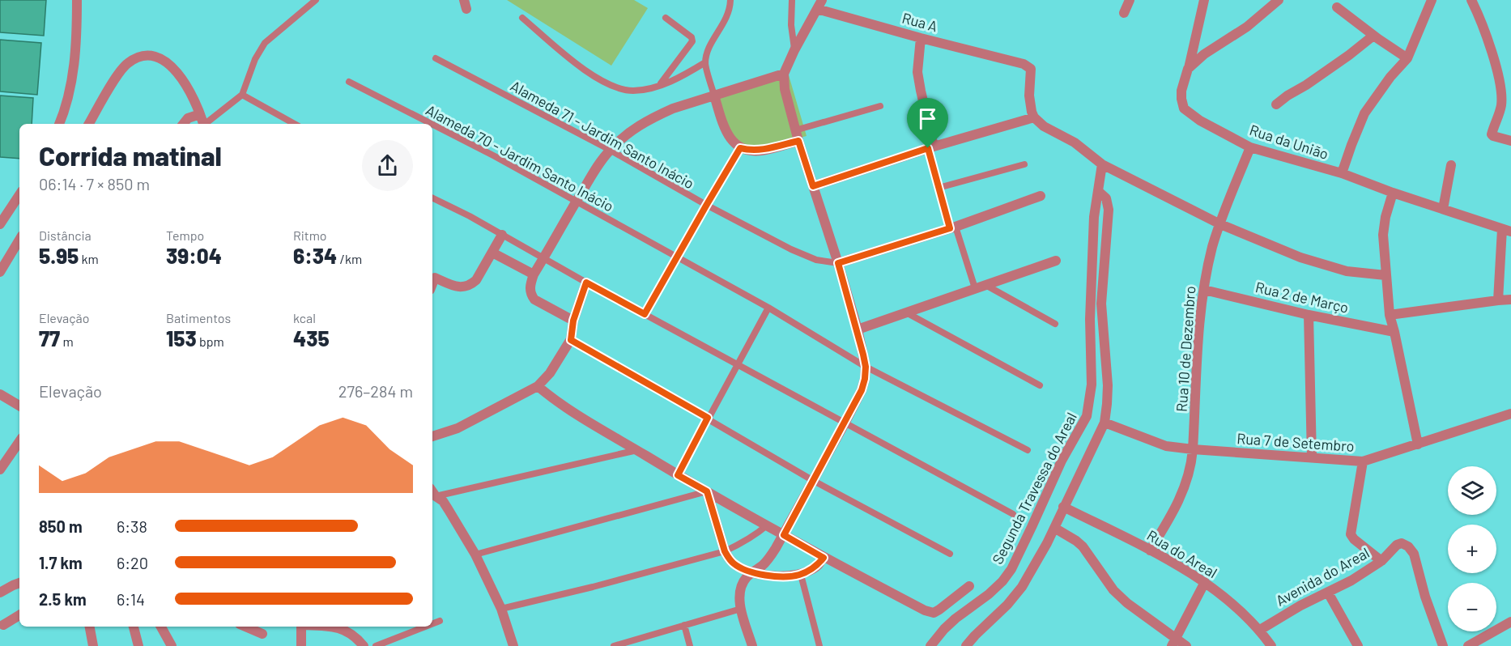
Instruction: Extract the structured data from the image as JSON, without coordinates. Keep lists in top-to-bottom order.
{
  "streets": {
    "street": [
      "Rua A",
      "Rua da União",
      "Rua 2 de Março",
      "Rua 10 de Dezembro",
      "Rua 7 de Setembro",
      "Segunda Travessa do Areal",
      "Rua do Areal",
      "Avenida do Areal"
    ],
    "lane": ["Alameda 71 - Jardim Santo Inácio", "Alameda 70 - Jardim Santo Inácio"]
  },
  "crossings": [
    ["Rua da União", "Rua 10 de Dezembro"],
    ["Rua 2 de Março", "Rua 10 de Dezembro"],
    ["Rua 10 de Dezembro", "Rua 7 de Setembro"],
    ["Rua 10 de Dezembro", "Rua do Areal"],
    ["Rua do Areal", "Avenida do Areal"]
  ],
  "page": {
    "heading": ["Corrida matinal", "06:14 · 7 × 850 m"],
    "stats": [
      ["Distância", "5.95 km"],
      ["Tempo", "39:04"],
      ["Ritmo", "6:34 /km"],
      ["Elevação", "77 m"],
      ["Batimentos", "153 bpm"],
      ["kcal", "435"]
    ],
    "chart": ["Elevação", "276–284 m"],
    "map_buttons": ["+", "−"],
    "list": [
      {
        "name": "850 m",
        "note": "6:38"
      },
      {
        "name": "1.7 km",
        "note": "6:20"
      },
      {
        "name": "2.5 km",
        "note": "6:14"
      }
    ]
  }
}
